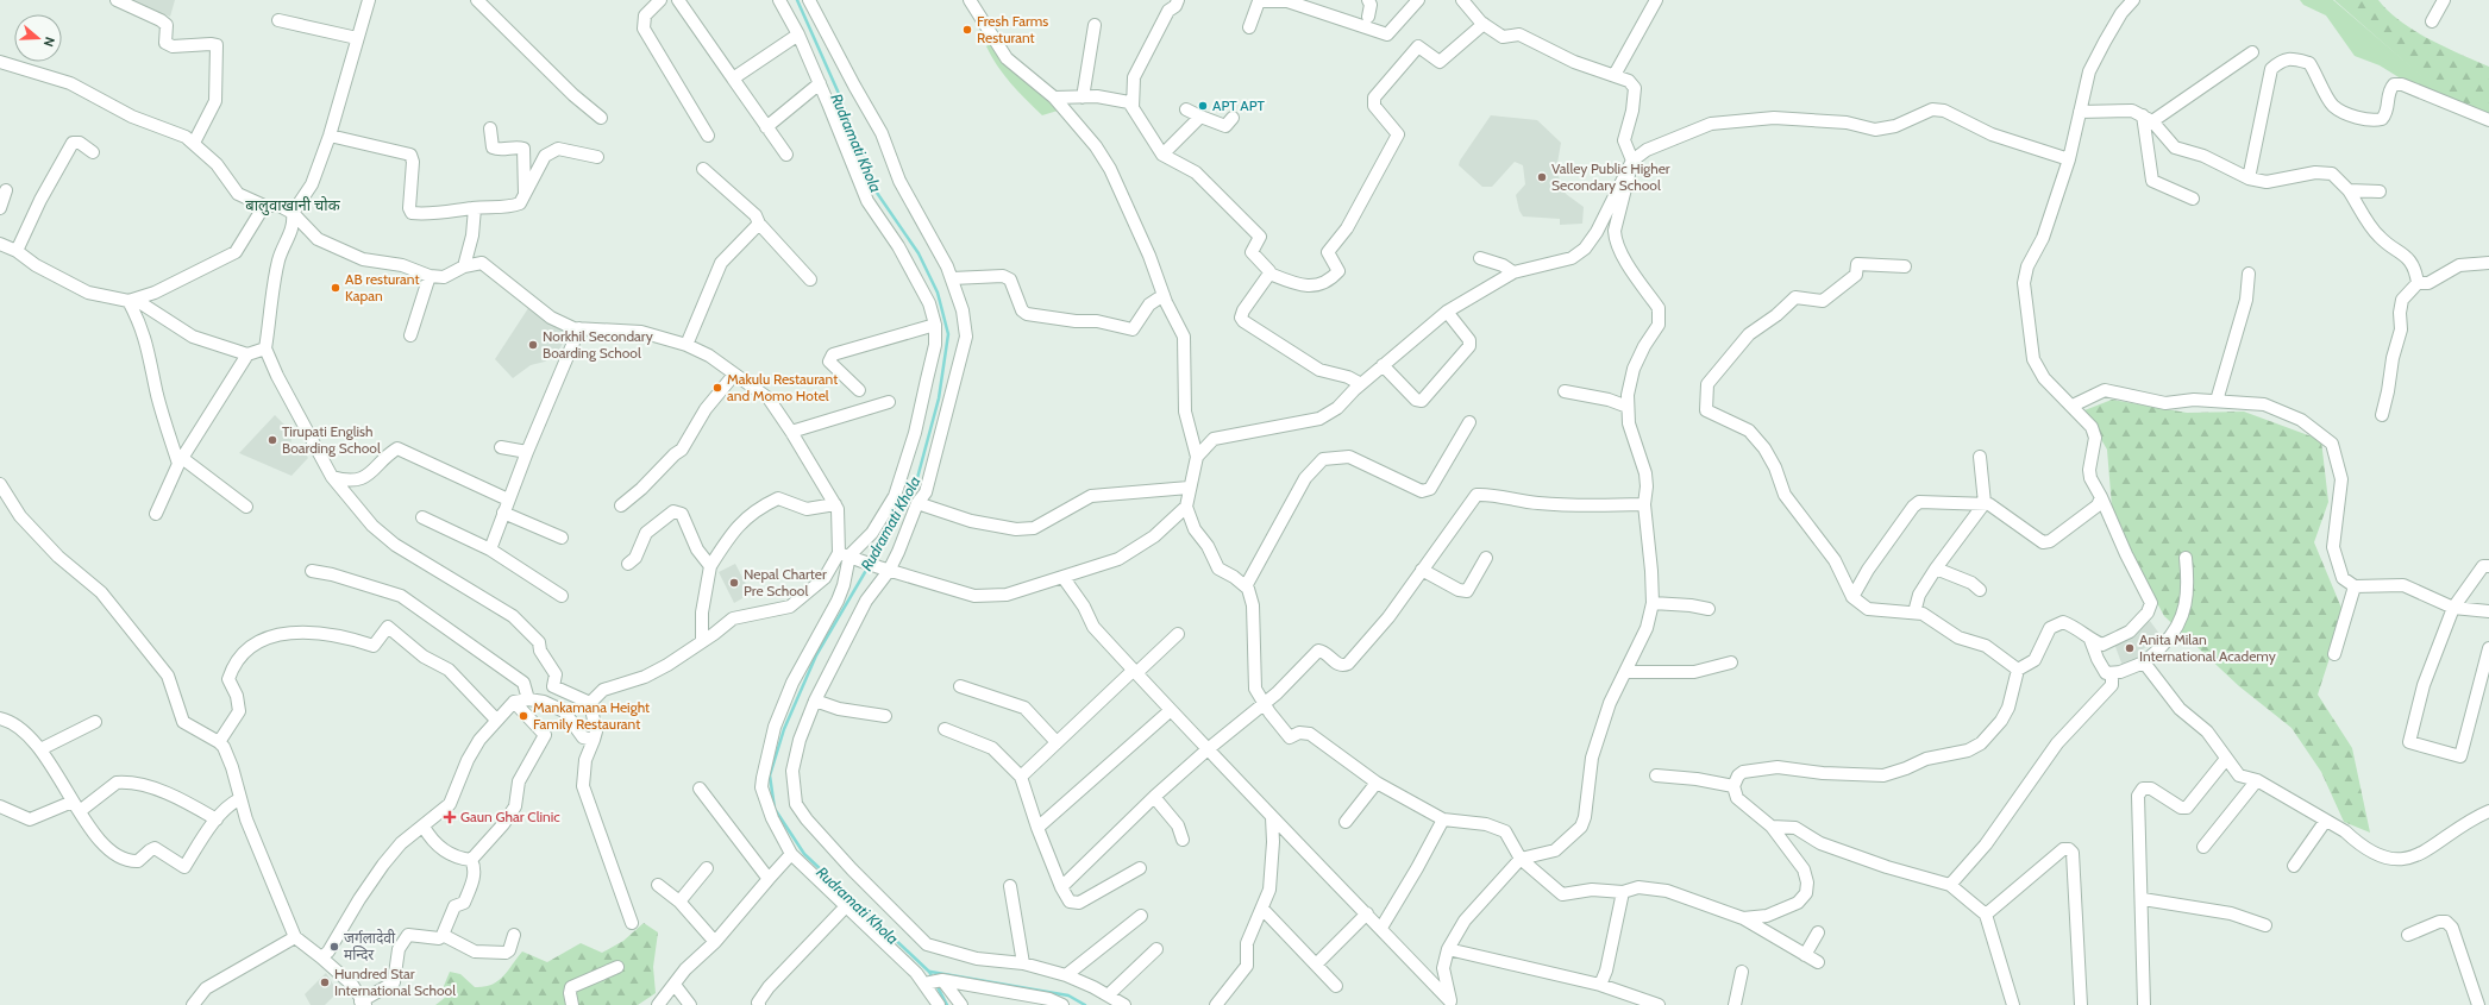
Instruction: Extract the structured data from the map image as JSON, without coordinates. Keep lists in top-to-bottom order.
{
  "districts": ["बालुवाखानी चोक"],
  "water": ["Rudramati Khola"],
  "places": {
    "other": [
      "Fresh Farms Resturant",
      "APT APT",
      "Valley Public Higher Secondary School",
      "AB resturant Kapan",
      "Norkhil Secondary Boarding School",
      "Makulu Restaurant and Momo Hotel",
      "Tirupati English Boarding School",
      "Nepal Charter Pre School",
      "Anita Milan International Academy",
      "Mankamana Height Family Restaurant",
      "जर्गलादेवी मन्दिर",
      "Hundred Star International School"
    ],
    "health": ["Gaun Ghar Clinic"]
  },
  "north": "right"
}
